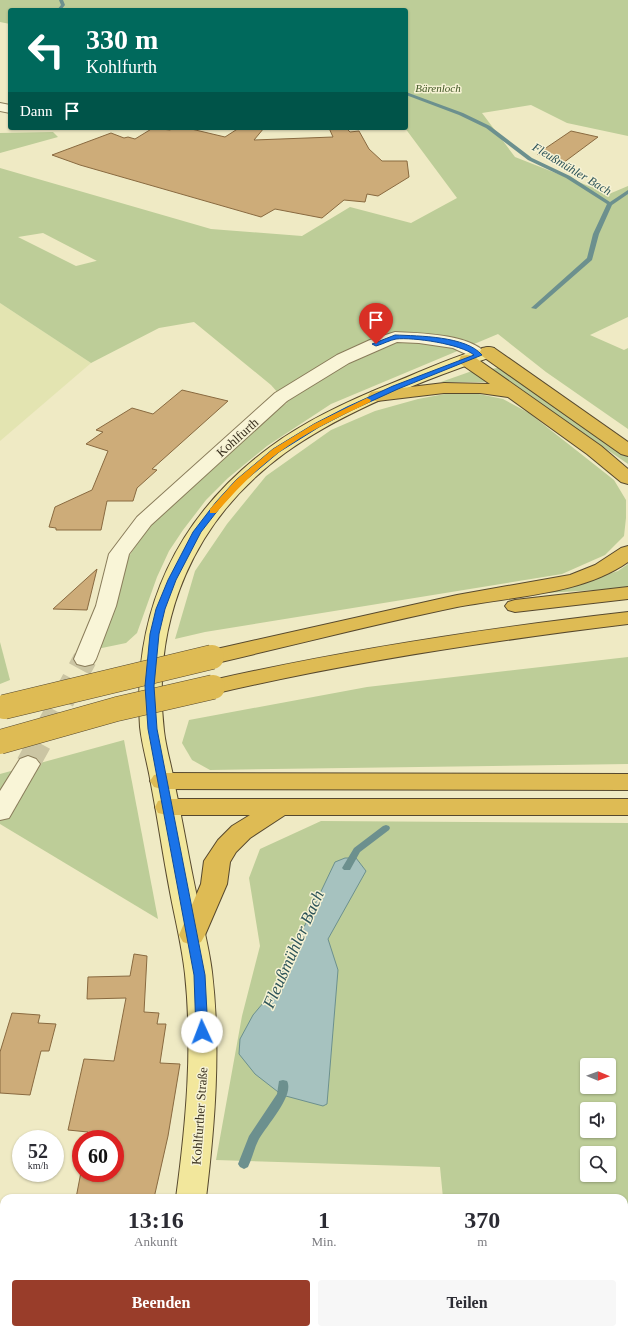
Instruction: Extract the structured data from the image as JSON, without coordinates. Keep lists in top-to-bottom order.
{
  "streets": {
    "main road": ["Kohlfurther Straße"],
    "street": ["Kohlfurth"]
  },
  "crossings": [
    ["Kohlfurth", "Kohlfurther Straße"]
  ],
  "water": ["Fleußmühler Bach"],
  "parks": ["Bärenloch"],
  "north": "right",
  "page": {
    "turn": ["330 m", "Kohlfurth"],
    "then": "Dann",
    "speed": "52 km/h",
    "limit": "60",
    "eta": [
      "13:16",
      "Ankunft",
      "1",
      "Min.",
      "370",
      "m"
    ],
    "buttons": ["Beenden", "Teilen"]
  }
}
